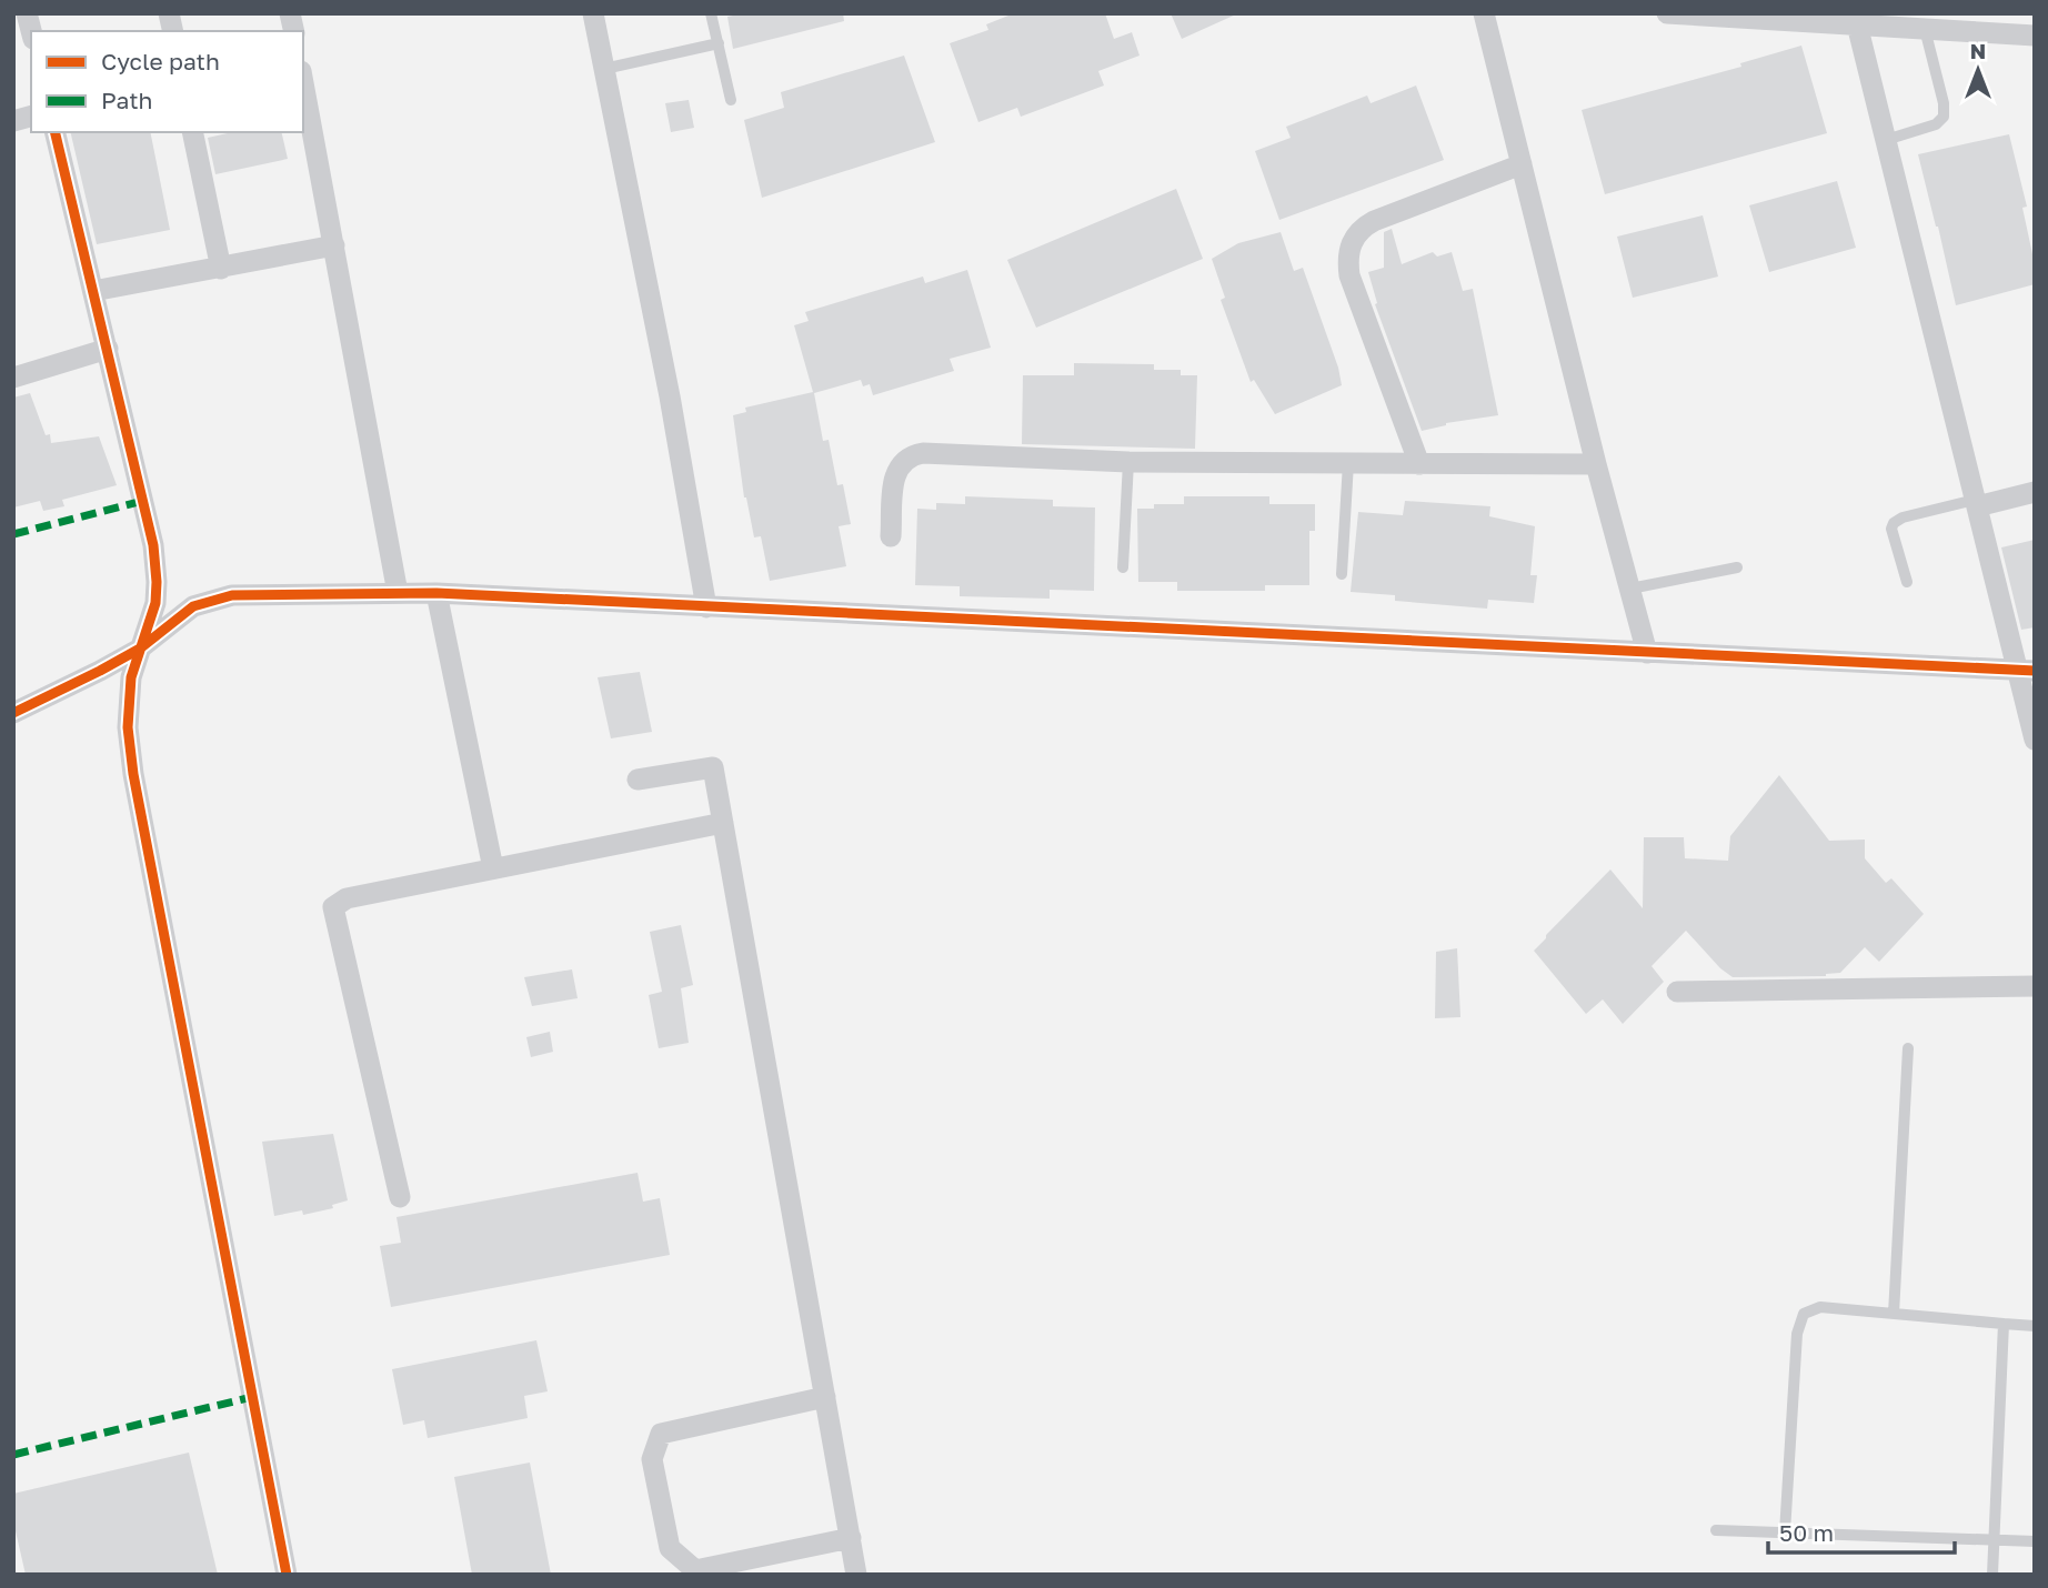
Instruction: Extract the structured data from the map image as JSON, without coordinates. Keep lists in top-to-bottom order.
{
  "legend": ["Cycle path", "Path"],
  "scale_bar": "50 m",
  "north": "top"
}
